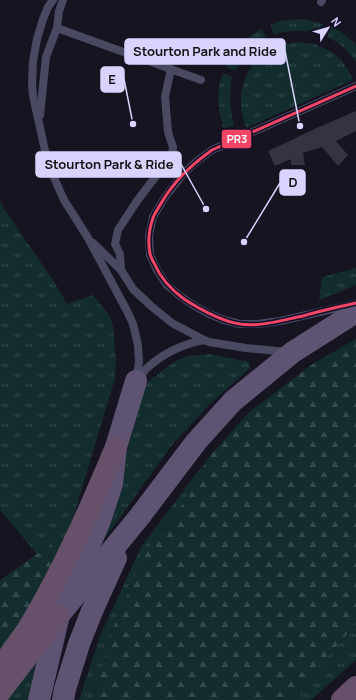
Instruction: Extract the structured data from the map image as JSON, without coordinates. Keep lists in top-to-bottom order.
{
  "places": [
    "E",
    "Stourton Park and Ride",
    "Stourton Park & Ride",
    "D"
  ],
  "lines": ["transit line PR3"],
  "north": "top right"
}
